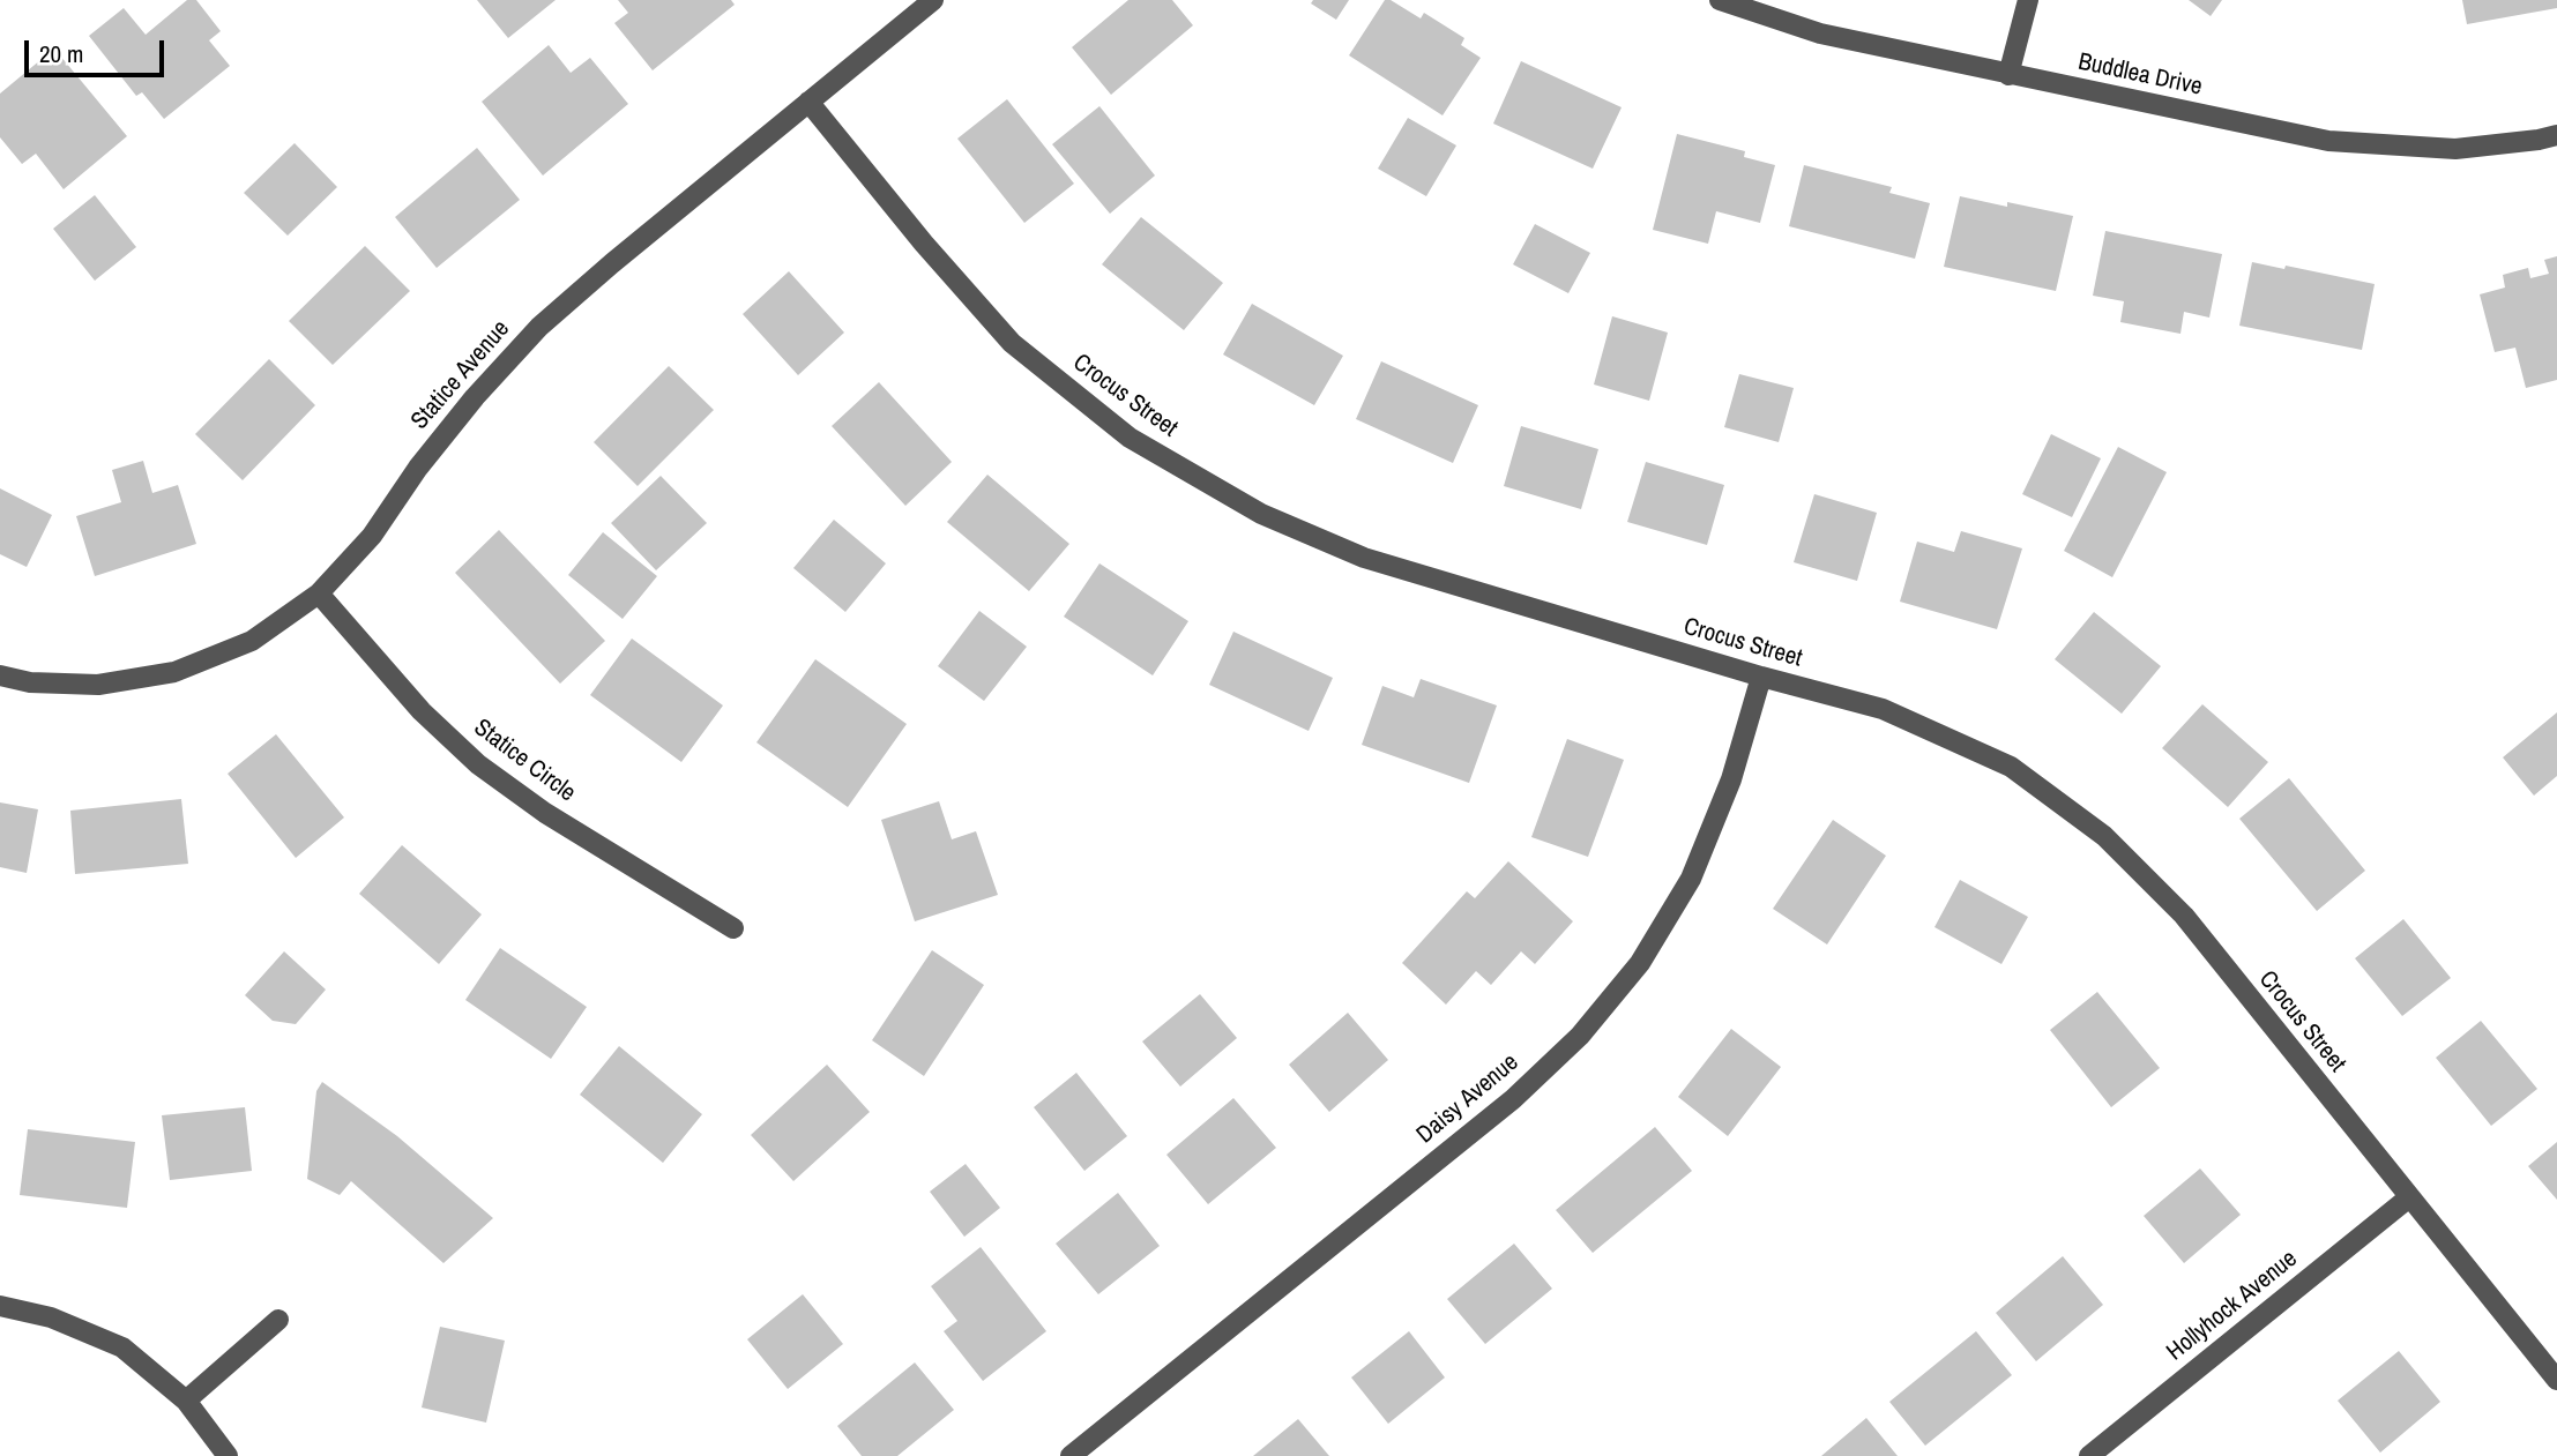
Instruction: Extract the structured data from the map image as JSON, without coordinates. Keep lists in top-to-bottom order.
{
  "streets": {
    "street": [
      "Buddlea Drive",
      "Statice Avenue",
      "Crocus Street",
      "Statice Circle",
      "Daisy Avenue",
      "Hollyhock Avenue"
    ]
  },
  "crossings": [
    ["Statice Avenue", "Crocus Street"],
    ["Statice Avenue", "Statice Circle"],
    ["Crocus Street", "Daisy Avenue"],
    ["Crocus Street", "Hollyhock Avenue"]
  ],
  "scale_bar": "20 m"
}
